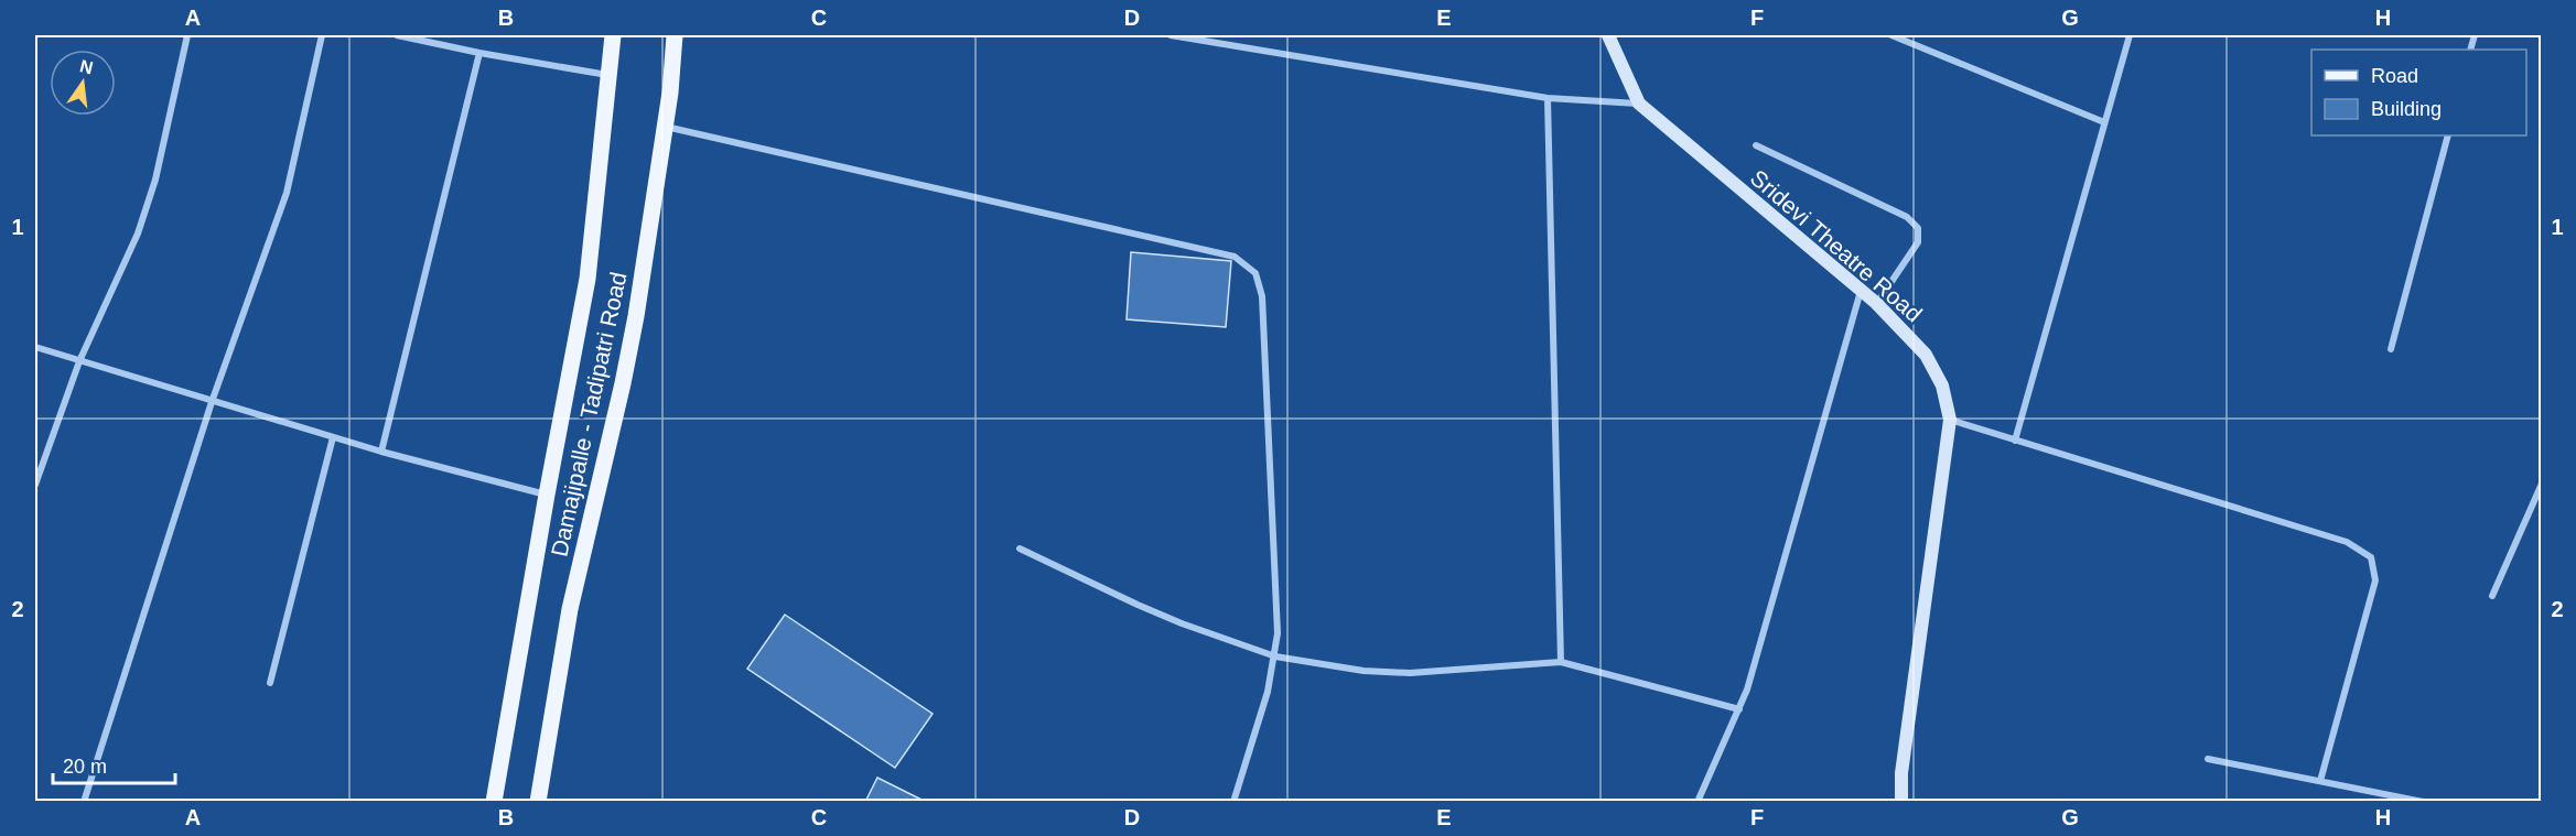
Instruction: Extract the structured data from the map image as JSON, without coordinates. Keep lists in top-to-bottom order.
{
  "streets": {
    "main road": ["Damajipalle - Tadipatri Road"],
    "street": ["Sridevi Theatre Road"]
  },
  "legend": ["Road", "Building"],
  "scale_bar": "20 m",
  "north": "top",
  "grid": {
    "columns": [
      "A",
      "B",
      "C",
      "D",
      "E",
      "F",
      "G",
      "H"
    ],
    "rows": ["1", "2"]
  }
}
